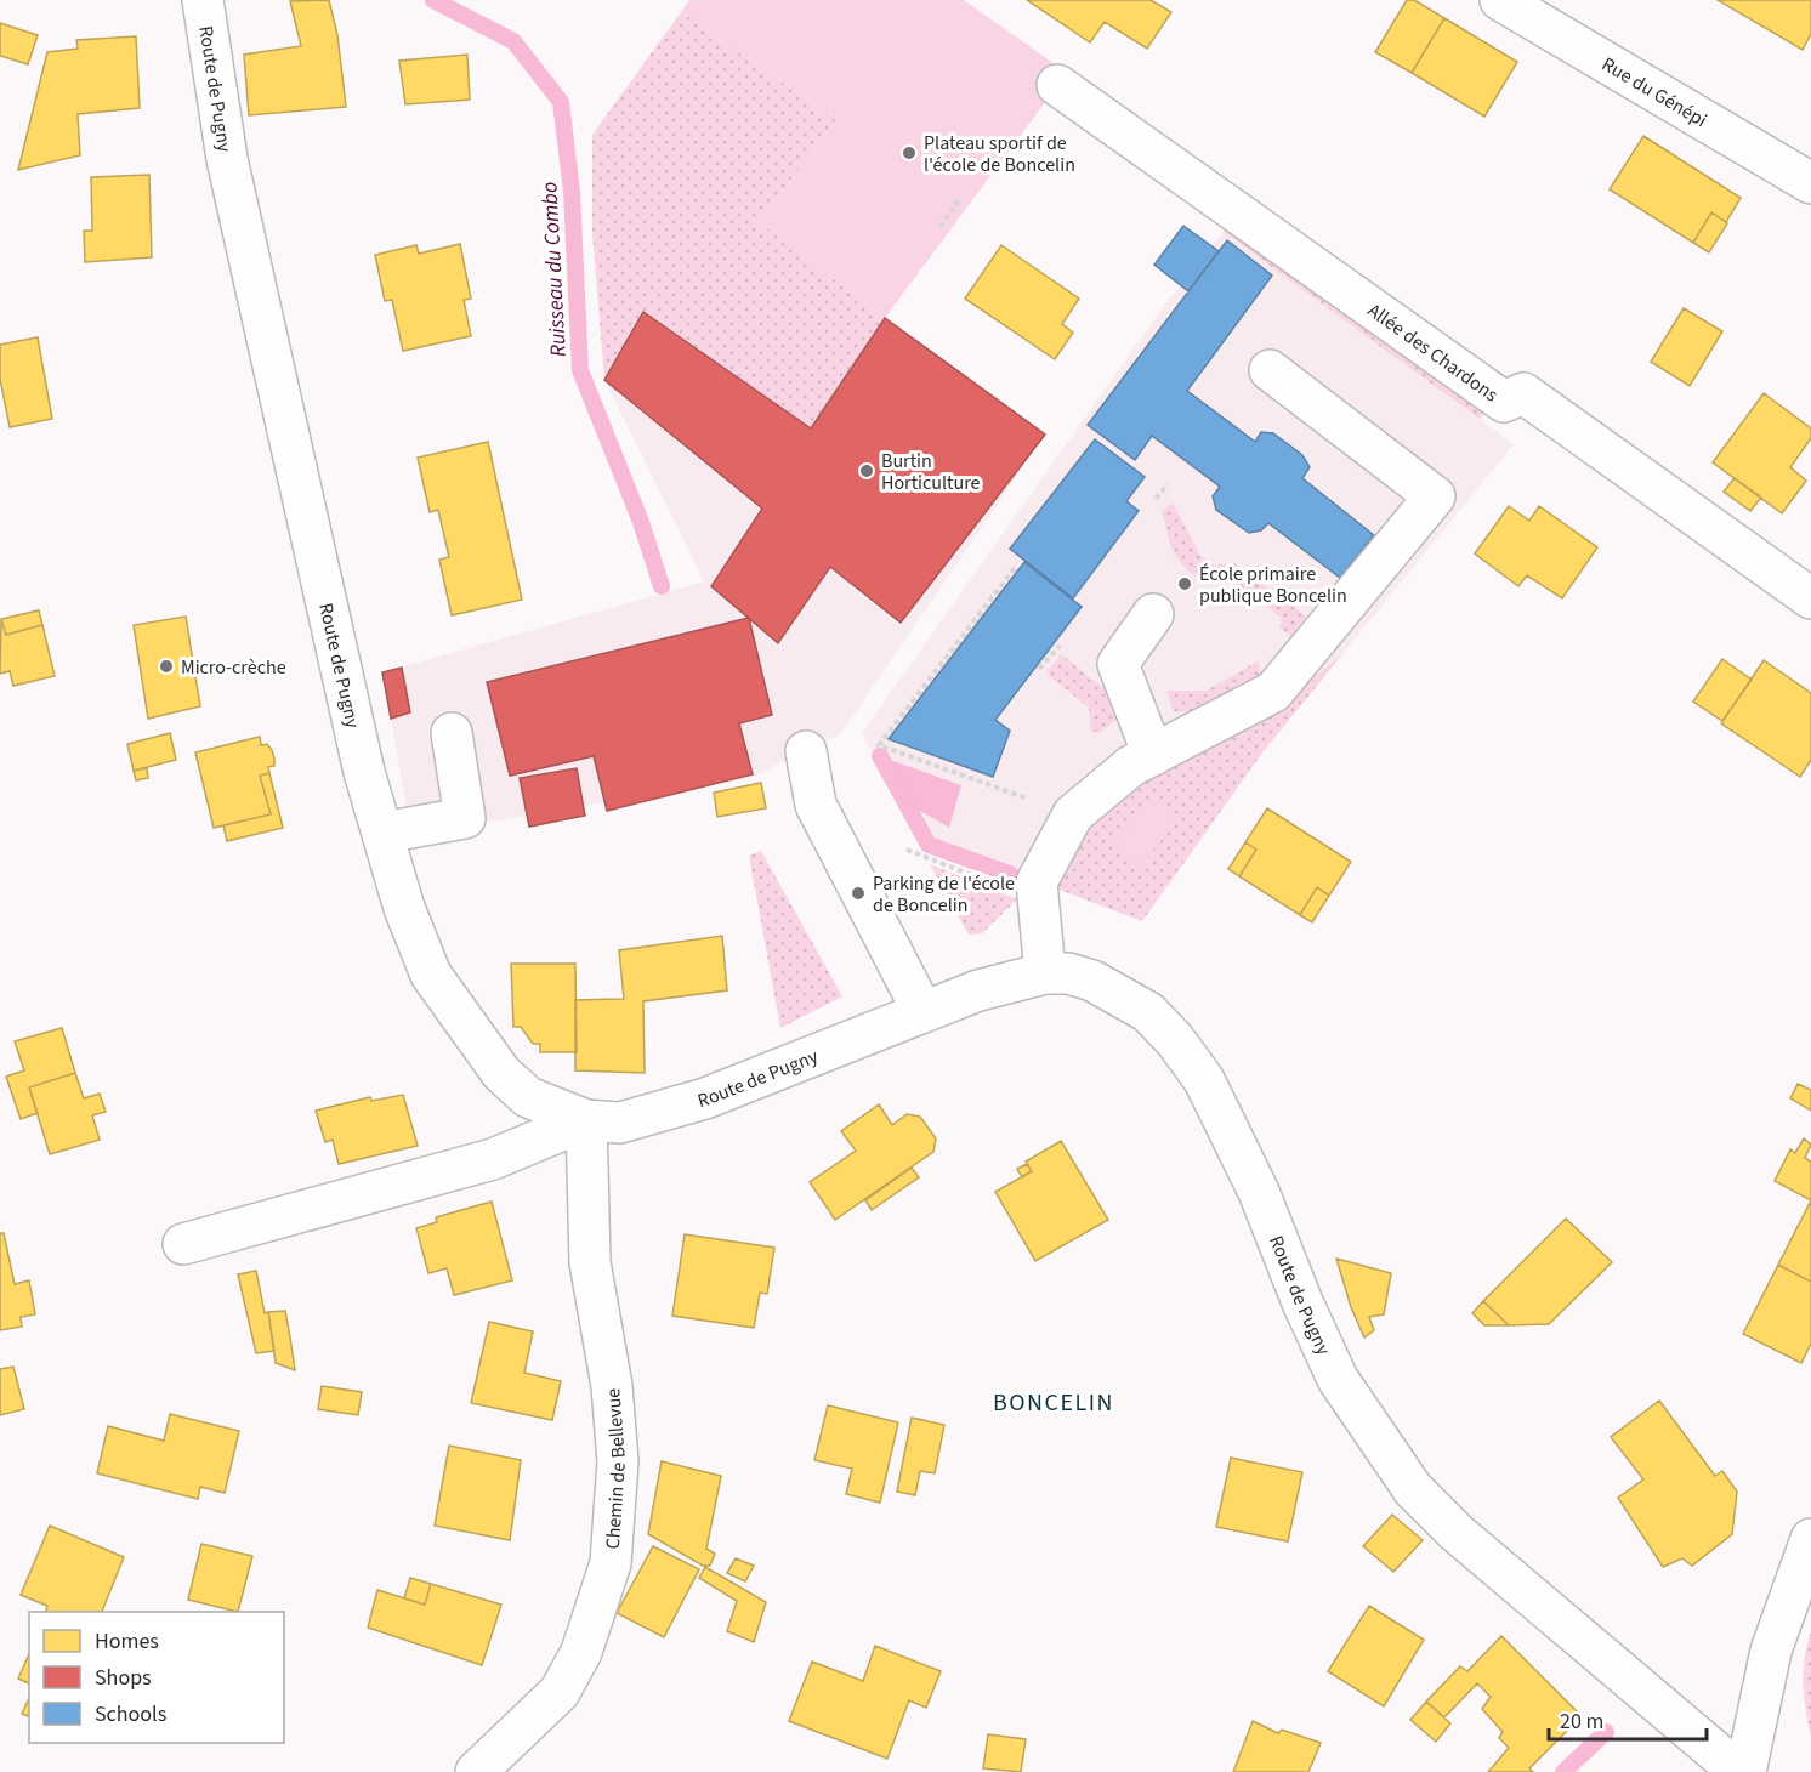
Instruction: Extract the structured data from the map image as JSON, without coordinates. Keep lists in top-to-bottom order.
{
  "streets": {
    "street": [
      "Route de Pugny",
      "Rue du Génépi",
      "Allée des Chardons",
      "Chemin de Bellevue"
    ]
  },
  "crossings": [
    ["Route de Pugny", "Chemin de Bellevue"]
  ],
  "districts": ["BONCELIN"],
  "water": ["Ruisseau du Combo"],
  "places": [
    "Plateau sportif de l'école de Boncelin",
    "Burtin Horticulture",
    "École primaire publique Boncelin",
    "Micro-crèche",
    "Parking de l'école de Boncelin"
  ],
  "legend": ["Homes", "Shops", "Schools"],
  "scale_bar": "20 m"
}
